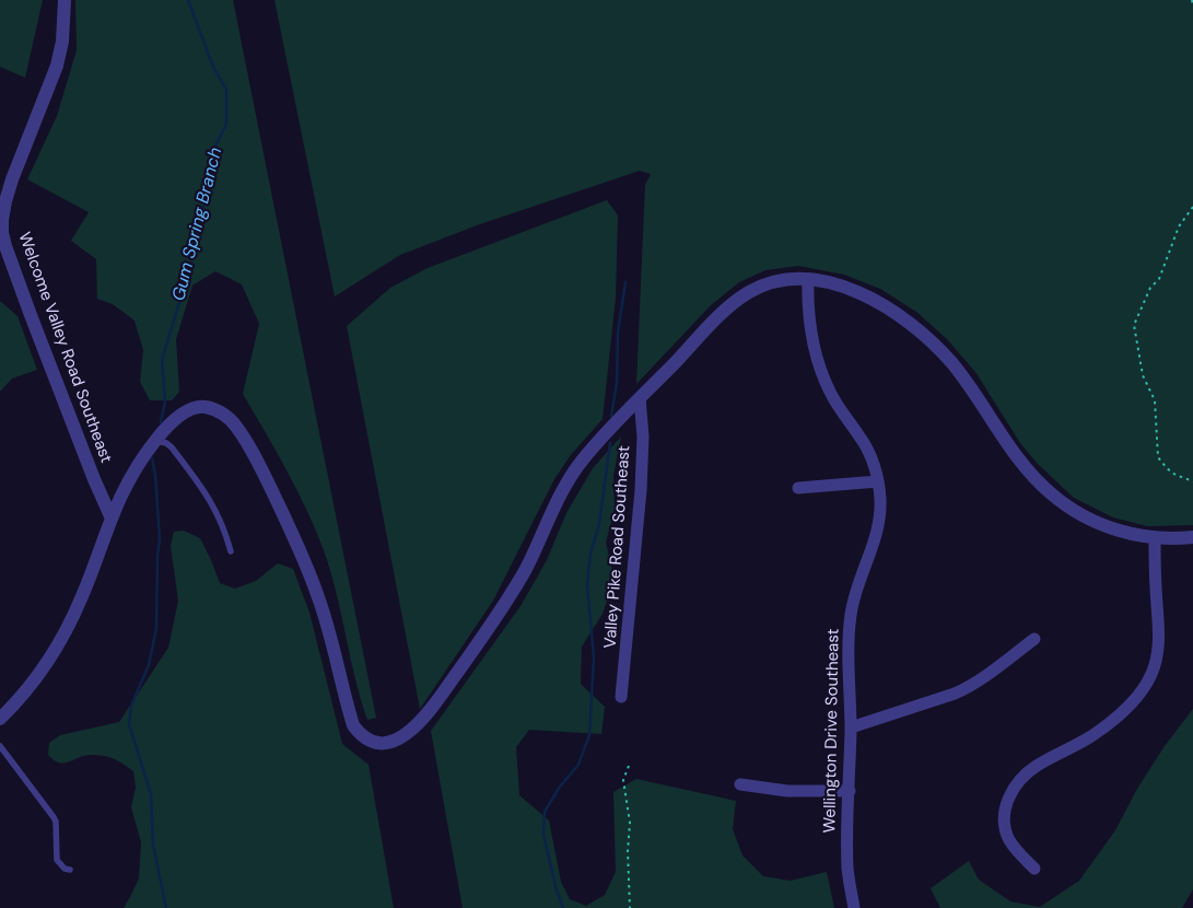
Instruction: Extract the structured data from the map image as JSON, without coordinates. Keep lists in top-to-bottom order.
{
  "streets": {
    "street": ["Welcome Valley Road Southeast", "Valley Pike Road Southeast", "Wellington Drive Southeast"]
  },
  "water": ["Gum Spring Branch"]
}
